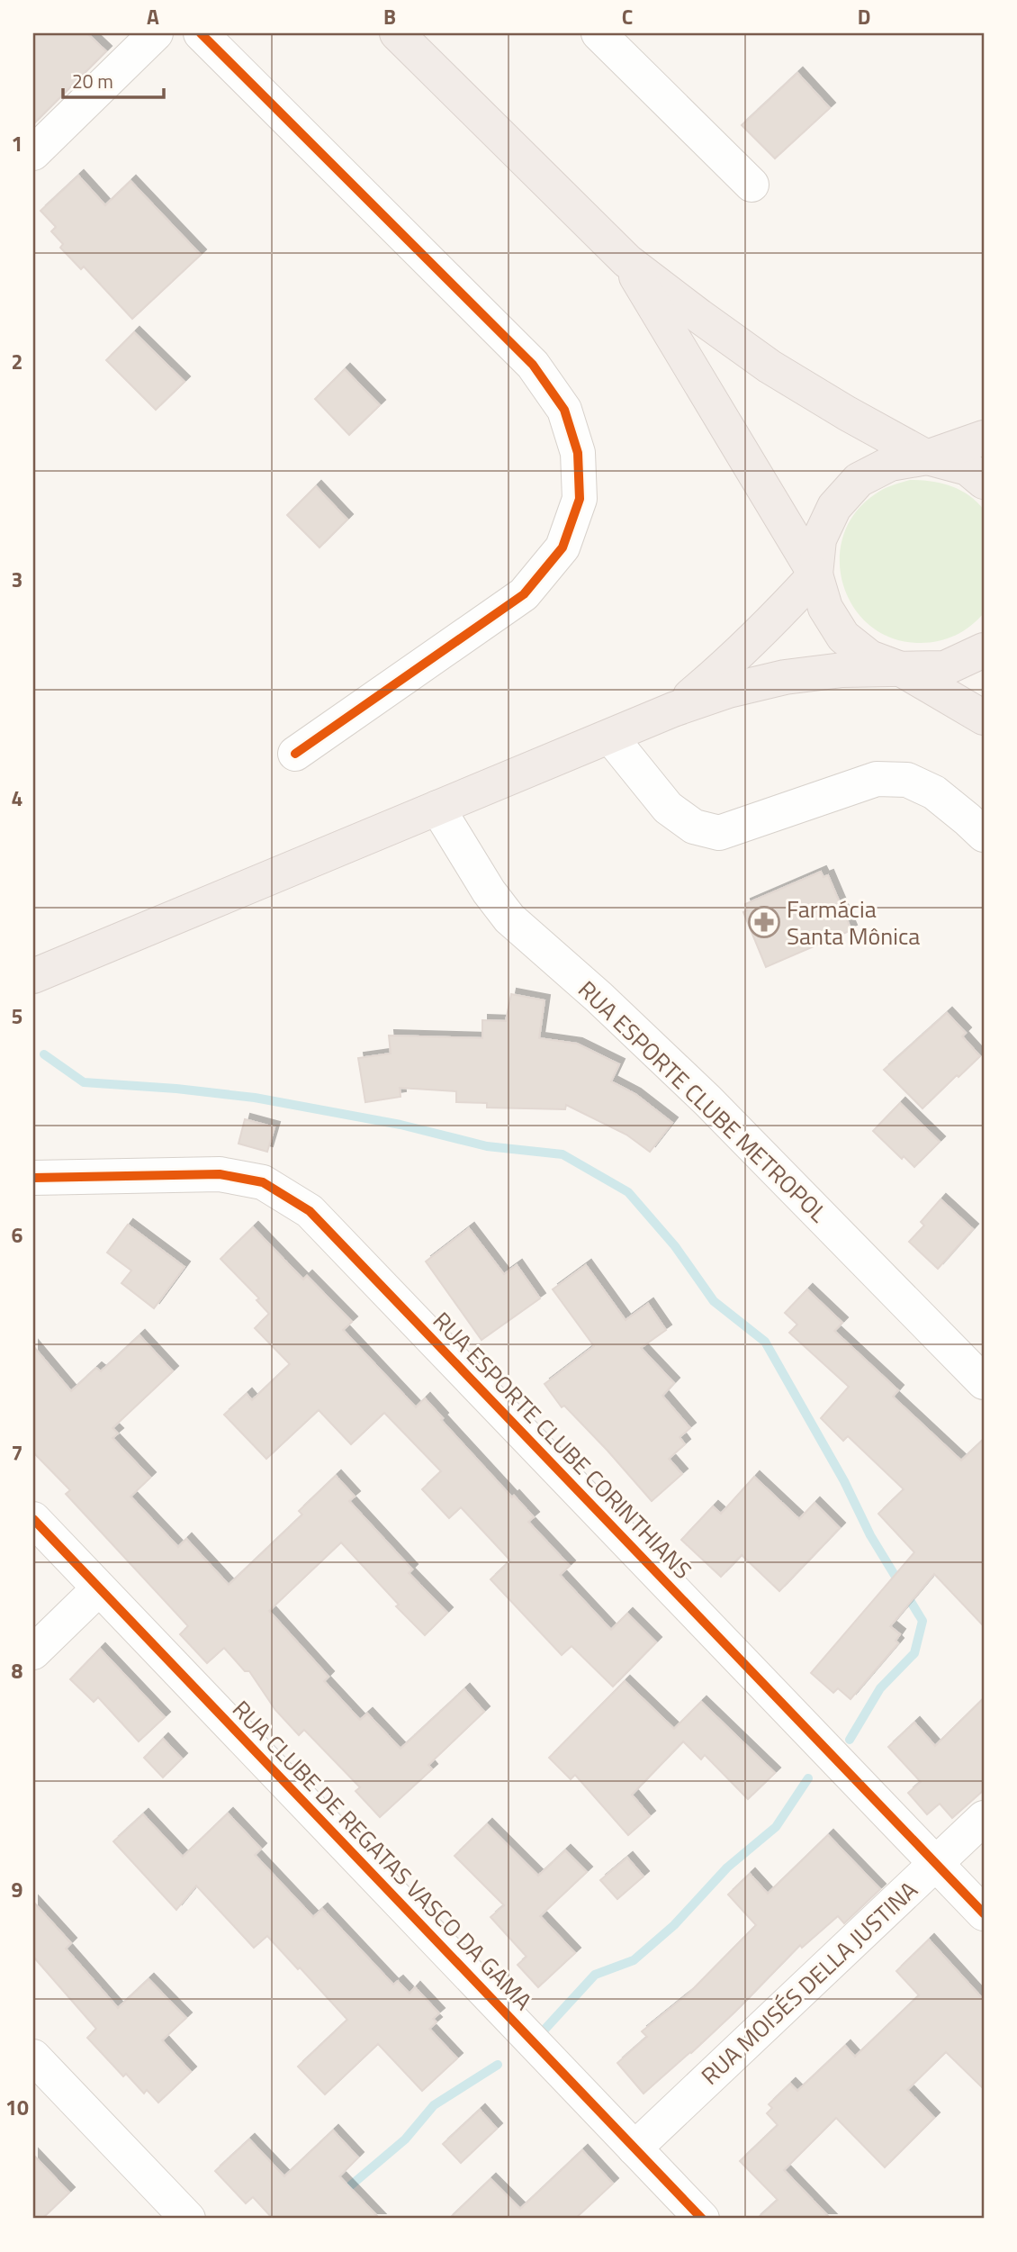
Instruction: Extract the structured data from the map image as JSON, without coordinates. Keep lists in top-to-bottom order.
{
  "streets": {
    "street": [
      "RUA ESPORTE CLUBE METROPOL",
      "RUA ESPORTE CLUBE CORINTHIANS",
      "RUA CLUBE DE REGATAS VASCO DA GAMA",
      "RUA MOISÉS DELLA JUSTINA"
    ]
  },
  "crossings": [
    ["RUA ESPORTE CLUBE CORINTHIANS", "RUA MOISÉS DELLA JUSTINA"],
    ["RUA CLUBE DE REGATAS VASCO DA GAMA", "RUA MOISÉS DELLA JUSTINA"]
  ],
  "places": {
    "pharmacy": ["Farmácia Santa Mônica"]
  },
  "scale_bar": "20 m",
  "grid": {
    "columns": [
      "A",
      "B",
      "C",
      "D"
    ],
    "rows": [
      "1",
      "2",
      "3",
      "4",
      "5",
      "6",
      "7",
      "8",
      "9",
      "10"
    ]
  }
}
